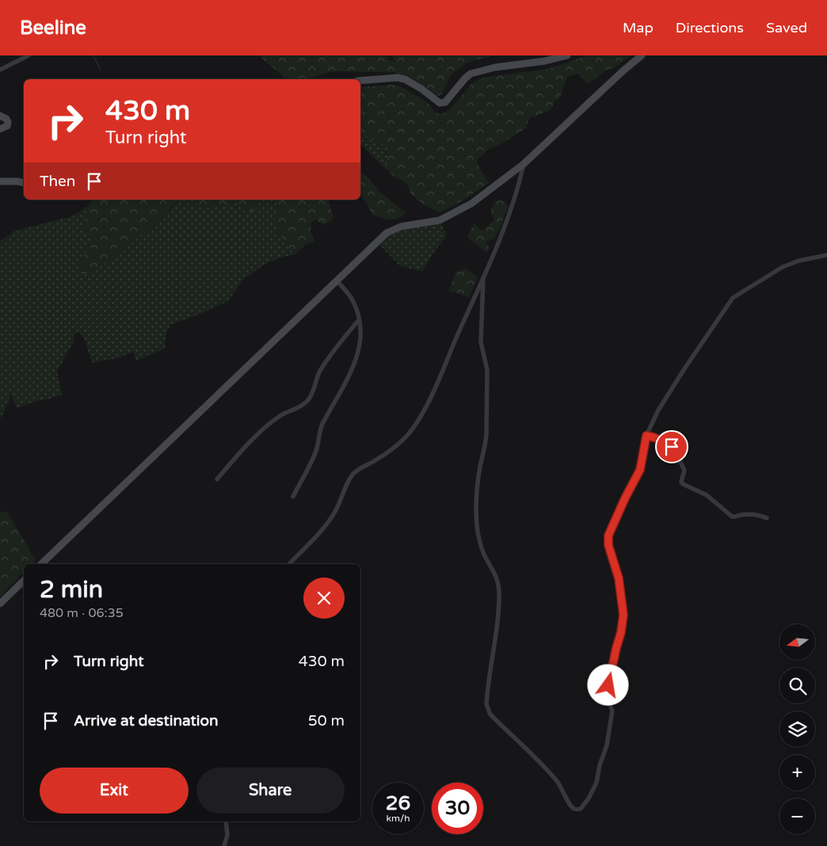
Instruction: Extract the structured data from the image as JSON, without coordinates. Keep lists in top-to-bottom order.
{
  "north": "left",
  "page": {
    "header": "Beeline",
    "nav": ["Map", "Directions", "Saved"],
    "turn": ["430 m", "Turn right"],
    "then": "Then",
    "heading": ["2 min", "480 m · 06:35"],
    "map_buttons": ["+", "−"],
    "list": [
      {
        "name": "Turn right",
        "value": "430 m"
      },
      {
        "name": "Arrive at destination",
        "value": "50 m"
      }
    ],
    "buttons": ["Exit", "Share"],
    "speed": "26 km/h",
    "limit": "30"
  }
}
